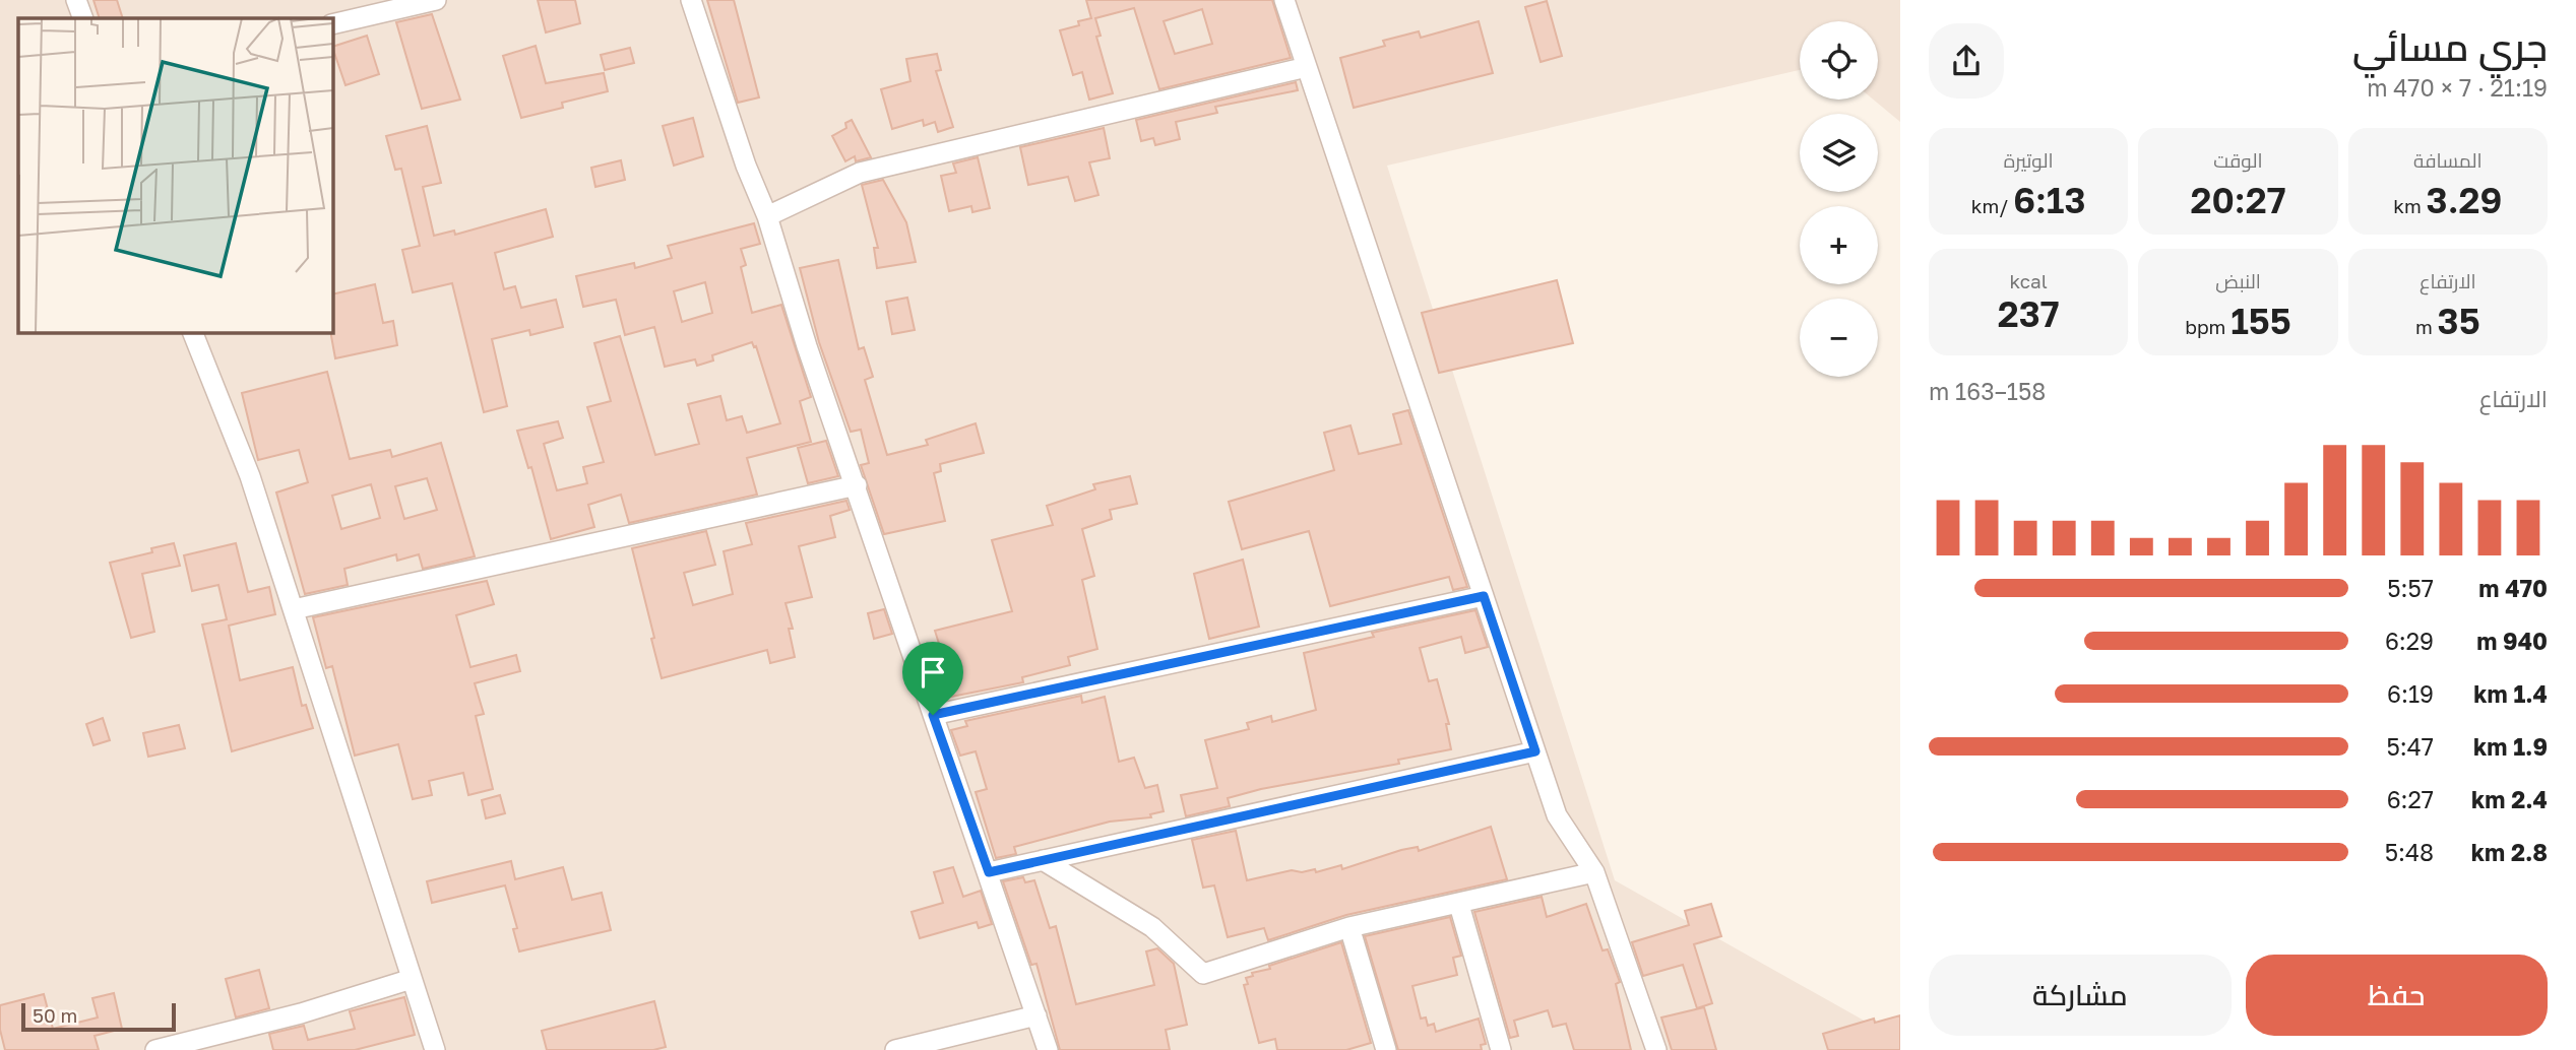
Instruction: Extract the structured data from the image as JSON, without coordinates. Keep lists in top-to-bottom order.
{
  "scale_bar": "50 m",
  "page": {
    "heading": ["جري مسائي", "21:19 · 7 × 470 m"],
    "map_buttons": ["+", "−"],
    "stats": [
      ["المسافة", "3.29 km"],
      ["الوقت", "20:27"],
      ["الوتيرة", "6:13 /km"],
      ["الارتفاع", "35 m"],
      ["النبض", "155 bpm"],
      ["kcal", "237"]
    ],
    "chart": ["الارتفاع", "158–163 m"],
    "list": [
      {
        "name": "470 m",
        "note": "5:57"
      },
      {
        "name": "940 m",
        "note": "6:29"
      },
      {
        "name": "1.4 km",
        "note": "6:19"
      },
      {
        "name": "1.9 km",
        "note": "5:47"
      },
      {
        "name": "2.4 km",
        "note": "6:27"
      },
      {
        "name": "2.8 km",
        "note": "5:48"
      }
    ],
    "buttons": ["حفظ", "مشاركة"],
    "scale": "50 m"
  }
}
